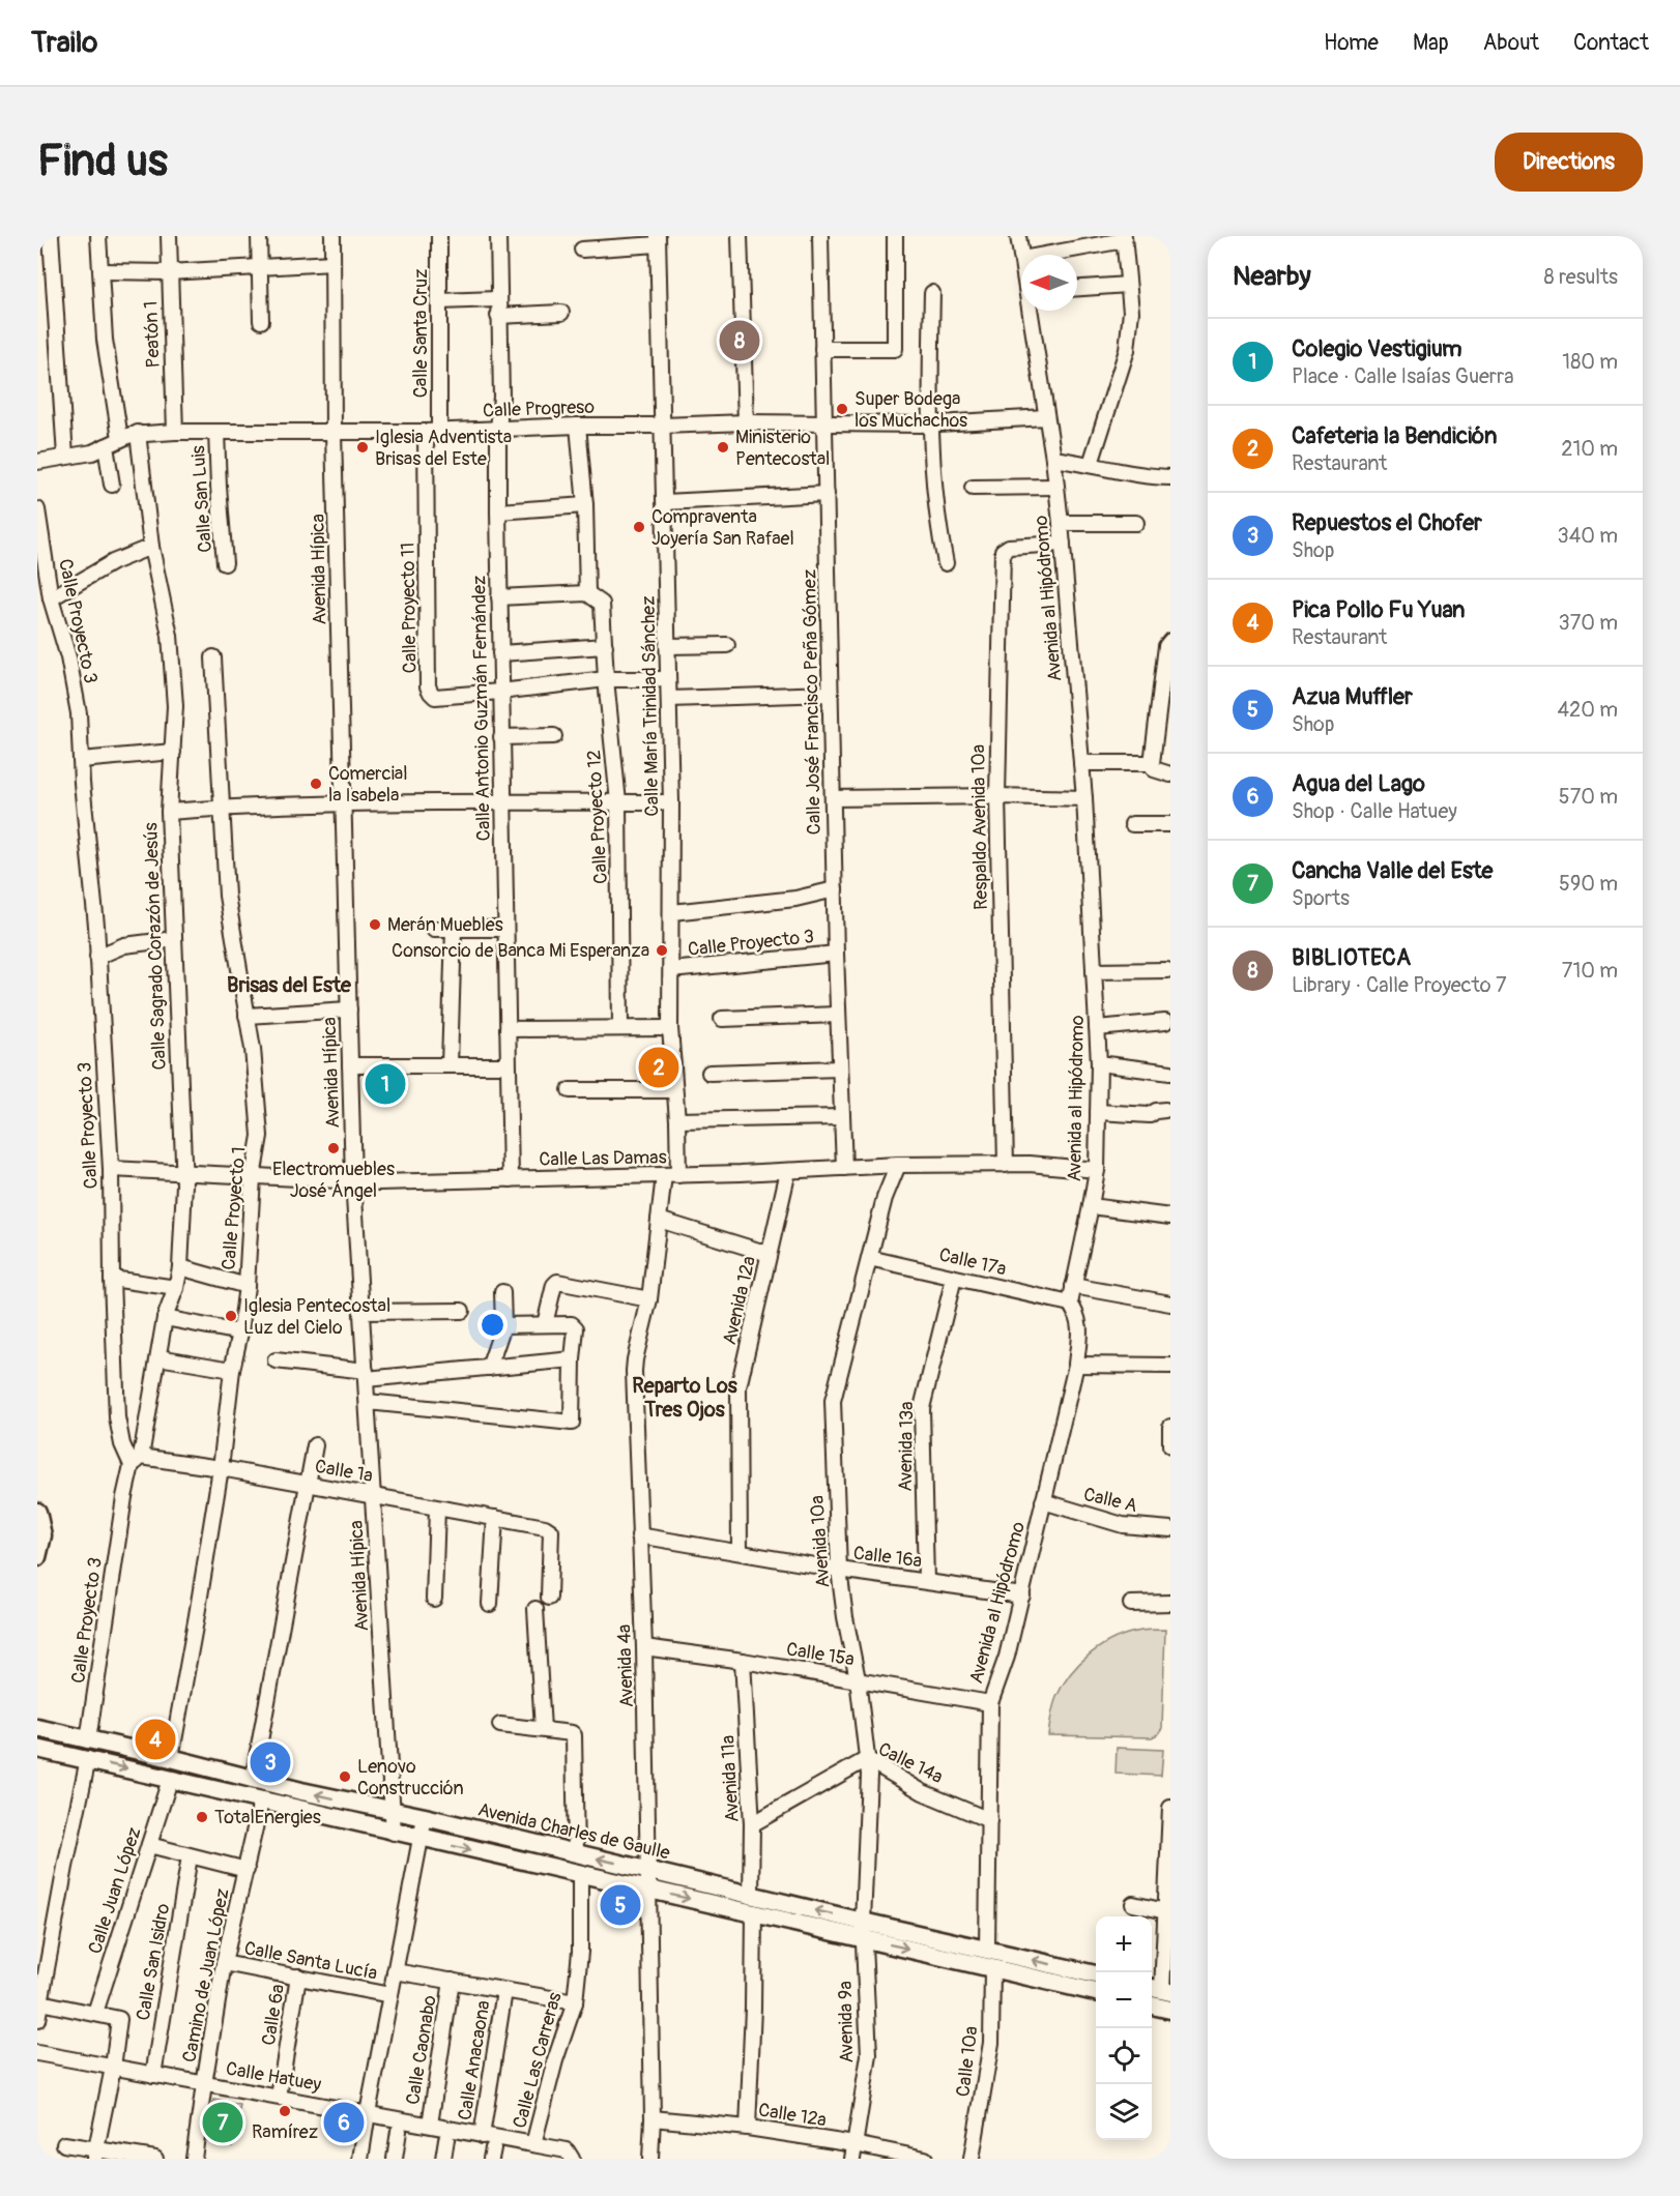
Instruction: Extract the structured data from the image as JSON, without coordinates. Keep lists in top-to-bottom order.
{
  "streets": {
    "main road": ["Avenida Charles de Gaulle"],
    "street": [
      "Calle Santa Cruz",
      "Peatón 1",
      "Calle Progreso",
      "Calle San Luis",
      "Avenida Hípica",
      "Avenida al Hipódromo",
      "Calle Proyecto 11",
      "Calle Proyecto 3",
      "Calle José Francisco Peña Gómez",
      "Calle María Trinidad Sánchez",
      "Calle Antonio Guzmán Fernández",
      "Calle Proyecto 12",
      "Respaldo Avenida 10a",
      "Calle Sagrado Corazón de Jesús",
      "Calle Las Damas",
      "Calle Proyecto 1",
      "Calle 17a",
      "Avenida 12a",
      "Avenida 13a",
      "Calle 1a",
      "Calle A",
      "Avenida 10a",
      "Calle 16a",
      "Calle 15a",
      "Avenida 4a",
      "Calle 14a",
      "Avenida 11a",
      "Calle Juan López",
      "Calle Santa Lucía",
      "Calle San Isidro",
      "Camino de Juan López",
      "Calle 6a",
      "Avenida 9a",
      "Calle Caonabo",
      "Calle Anacaona",
      "Calle Las Carreras",
      "Calle 10a",
      "Calle Hatuey",
      "Calle 12a"
    ]
  },
  "crossings": [
    ["Calle Santa Cruz", "Calle Progreso"],
    ["Calle Santa Cruz", "Calle Proyecto 11"],
    ["Peatón 1", "Calle Progreso"],
    ["Calle Progreso", "Calle San Luis"],
    ["Calle Progreso", "Avenida Hípica"],
    ["Calle Progreso", "Avenida al Hipódromo"],
    ["Calle Progreso", "Calle Proyecto 11"],
    ["Calle Progreso", "Calle José Francisco Peña Gómez"],
    ["Calle Progreso", "Calle María Trinidad Sánchez"],
    ["Calle Progreso", "Calle Antonio Guzmán Fernández"],
    ["Calle Progreso", "Calle Sagrado Corazón de Jesús"],
    ["Avenida Hípica", "Calle Las Damas"],
    ["Avenida Hípica", "Calle 1a"],
    ["Avenida Hípica", "Avenida Charles de Gaulle"],
    ["Avenida al Hipódromo", "Respaldo Avenida 10a"],
    ["Avenida al Hipódromo", "Calle Las Damas"],
    ["Avenida al Hipódromo", "Calle 17a"],
    ["Avenida al Hipódromo", "Calle A"],
    ["Avenida al Hipódromo", "Calle 16a"],
    ["Avenida al Hipódromo", "Calle 15a"],
    ["Avenida al Hipódromo", "Calle 14a"],
    ["Avenida al Hipódromo", "Avenida Charles de Gaulle"],
    ["Calle Proyecto 11", "Calle María Trinidad Sánchez"],
    ["Calle Proyecto 11", "Calle Antonio Guzmán Fernández"],
    ["Calle Proyecto 11", "Calle Proyecto 12"],
    ["Calle Proyecto 3", "Calle José Francisco Peña Gómez"],
    ["Calle Proyecto 3", "Calle María Trinidad Sánchez"],
    ["Calle Proyecto 3", "Calle Sagrado Corazón de Jesús"],
    ["Calle Proyecto 3", "Calle Las Damas"],
    ["Calle Proyecto 3", "Calle 1a"],
    ["Calle Proyecto 3", "Avenida Charles de Gaulle"],
    ["Calle José Francisco Peña Gómez", "Calle Las Damas"],
    ["Calle María Trinidad Sánchez", "Calle Las Damas"],
    ["Calle María Trinidad Sánchez", "Avenida 4a"],
    ["Calle Antonio Guzmán Fernández", "Calle Las Damas"],
    ["Respaldo Avenida 10a", "Calle Las Damas"],
    ["Calle Sagrado Corazón de Jesús", "Calle Las Damas"],
    ["Calle Sagrado Corazón de Jesús", "Calle 1a"],
    ["Calle Las Damas", "Calle Proyecto 1"],
    ["Calle Las Damas", "Avenida 12a"],
    ["Calle Las Damas", "Avenida 10a"],
    ["Calle Las Damas", "Avenida 4a"],
    ["Calle Proyecto 1", "Calle 1a"],
    ["Calle Proyecto 1", "Avenida Charles de Gaulle"],
    ["Calle 17a", "Avenida 13a"],
    ["Calle 17a", "Avenida 10a"],
    ["Avenida 12a", "Calle 16a"],
    ["Avenida 13a", "Calle 16a"],
    ["Avenida 10a", "Calle 16a"],
    ["Avenida 10a", "Calle 15a"],
    ["Avenida 10a", "Calle 14a"],
    ["Avenida 10a", "Avenida Charles de Gaulle"],
    ["Avenida 10a", "Avenida 9a"],
    ["Calle 16a", "Avenida 4a"],
    ["Calle 15a", "Avenida 4a"],
    ["Calle 15a", "Avenida 11a"],
    ["Avenida 4a", "Avenida Charles de Gaulle"],
    ["Avenida 4a", "Calle 12a"],
    ["Calle 14a", "Avenida 11a"],
    ["Avenida 11a", "Avenida Charles de Gaulle"],
    ["Avenida 11a", "Calle 12a"],
    ["Avenida Charles de Gaulle", "Calle Juan López"],
    ["Avenida Charles de Gaulle", "Camino de Juan López"],
    ["Avenida Charles de Gaulle", "Avenida 9a"],
    ["Avenida Charles de Gaulle", "Calle Las Carreras"],
    ["Avenida Charles de Gaulle", "Calle 10a"],
    ["Calle Santa Lucía", "Camino de Juan López"],
    ["Calle Santa Lucía", "Calle 6a"],
    ["Calle Santa Lucía", "Calle Caonabo"],
    ["Calle Santa Lucía", "Calle Anacaona"],
    ["Calle Santa Lucía", "Calle Las Carreras"],
    ["Calle San Isidro", "Calle Hatuey"],
    ["Camino de Juan López", "Calle Hatuey"],
    ["Calle 6a", "Calle Hatuey"],
    ["Avenida 9a", "Calle 12a"],
    ["Calle Caonabo", "Calle Hatuey"],
    ["Calle Anacaona", "Calle Hatuey"],
    ["Calle Las Carreras", "Calle Hatuey"]
  ],
  "districts": ["Brisas del Este", "Reparto Los Tres Ojos"],
  "places": [
    "Super Bodega los Muchachos",
    "Iglesia Adventista Brisas del Este",
    "Ministerio Pentecostal",
    "Compraventa Joyería San Rafael",
    "Comercial la Isabela",
    "Merán Muebles",
    "Consorcio de Banca Mi Esperanza",
    "Electromuebles José Ángel",
    "Iglesia Pentecostal Luz del Cielo",
    "Lenovo Construcción",
    "TotalEnergies",
    "Ramírez"
  ],
  "north": "left",
  "page": {
    "header": "Trailo",
    "nav": [
      "Home",
      "Map",
      "About",
      "Contact"
    ],
    "buttons": "Directions",
    "title": "Find us",
    "heading": ["Nearby", "8 results"],
    "list": [
      {
        "mark": "1",
        "name": "Colegio Vestigium",
        "note": "Place · Calle Isaías Guerra",
        "value": "180 m"
      },
      {
        "mark": "2",
        "name": "Cafeteria la Bendición",
        "note": "Restaurant",
        "value": "210 m"
      },
      {
        "mark": "3",
        "name": "Repuestos el Chofer",
        "note": "Shop",
        "value": "340 m"
      },
      {
        "mark": "4",
        "name": "Pica Pollo Fu Yuan",
        "note": "Restaurant",
        "value": "370 m"
      },
      {
        "mark": "5",
        "name": "Azua Muffler",
        "note": "Shop",
        "value": "420 m"
      },
      {
        "mark": "6",
        "name": "Agua del Lago",
        "note": "Shop · Calle Hatuey",
        "value": "570 m"
      },
      {
        "mark": "7",
        "name": "Cancha Valle del Este",
        "note": "Sports",
        "value": "590 m"
      },
      {
        "mark": "8",
        "name": "BIBLIOTECA",
        "note": "Library · Calle Proyecto 7",
        "value": "710 m"
      }
    ],
    "pins": [
      "8",
      "2",
      "1",
      "4",
      "3",
      "5",
      "6",
      "7"
    ],
    "map_buttons": ["+", "−"]
  }
}
